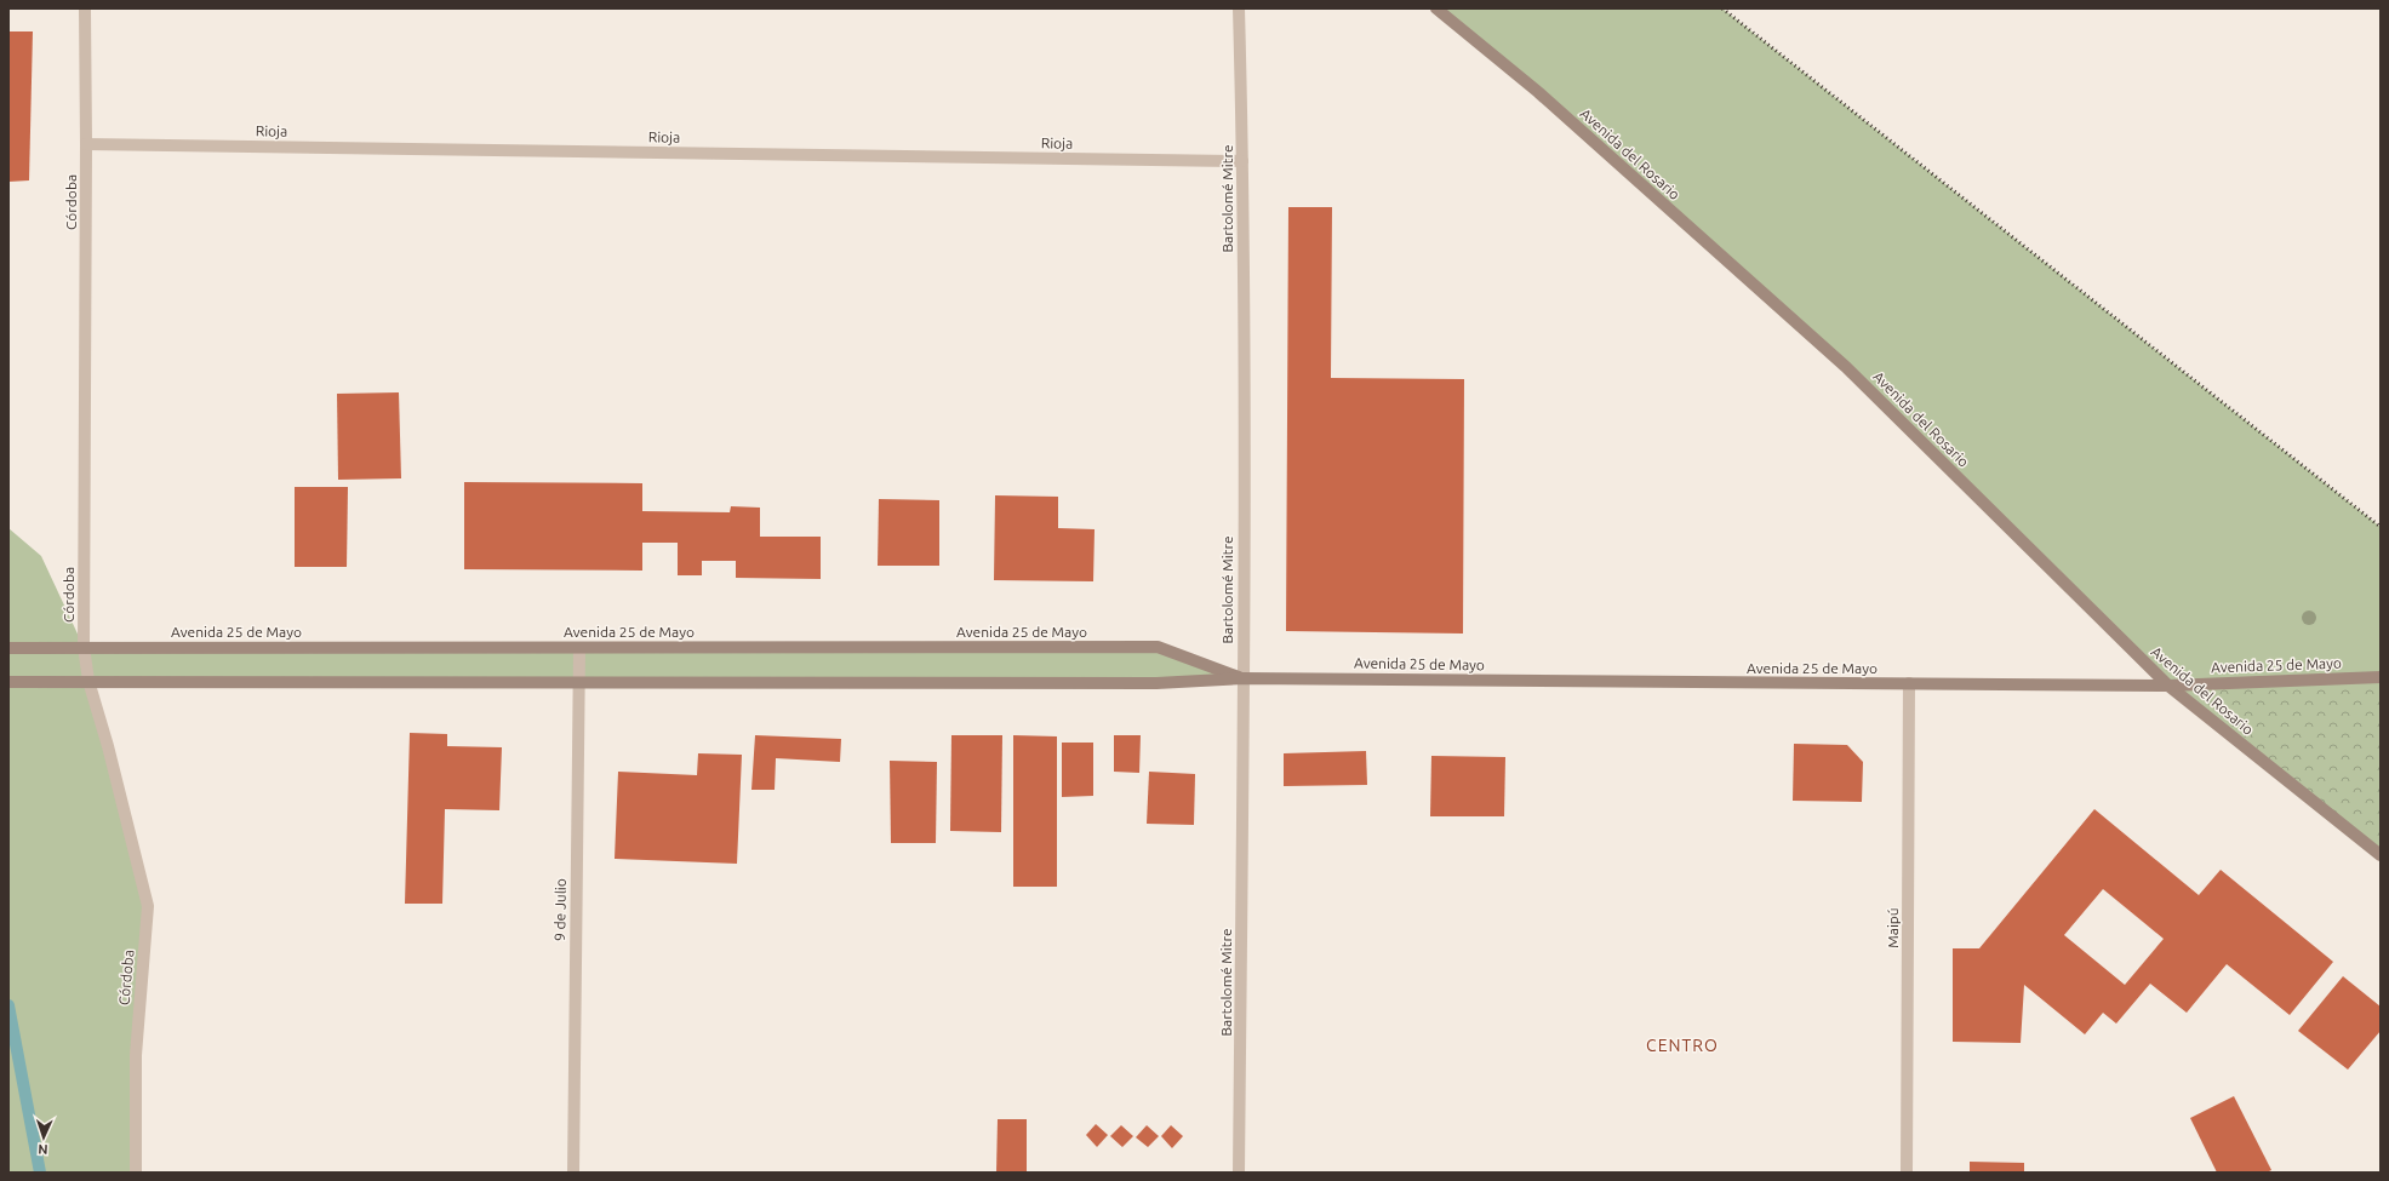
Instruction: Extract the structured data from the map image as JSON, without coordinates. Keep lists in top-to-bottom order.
{
  "streets": {
    "main road": ["Avenida del Rosario", "Avenida 25 de Mayo"],
    "street": [
      "Rioja",
      "Bartolomé Mitre",
      "Córdoba",
      "9 de Julio",
      "Maipú"
    ]
  },
  "crossings": [
    ["Rioja", "Bartolomé Mitre"],
    ["Rioja", "Córdoba"],
    ["Avenida del Rosario", "Avenida 25 de Mayo"],
    ["Bartolomé Mitre", "Avenida 25 de Mayo"],
    ["Córdoba", "Avenida 25 de Mayo"],
    ["Avenida 25 de Mayo", "9 de Julio"],
    ["Avenida 25 de Mayo", "Maipú"]
  ],
  "districts": ["CENTRO"],
  "north": "bottom"
}
